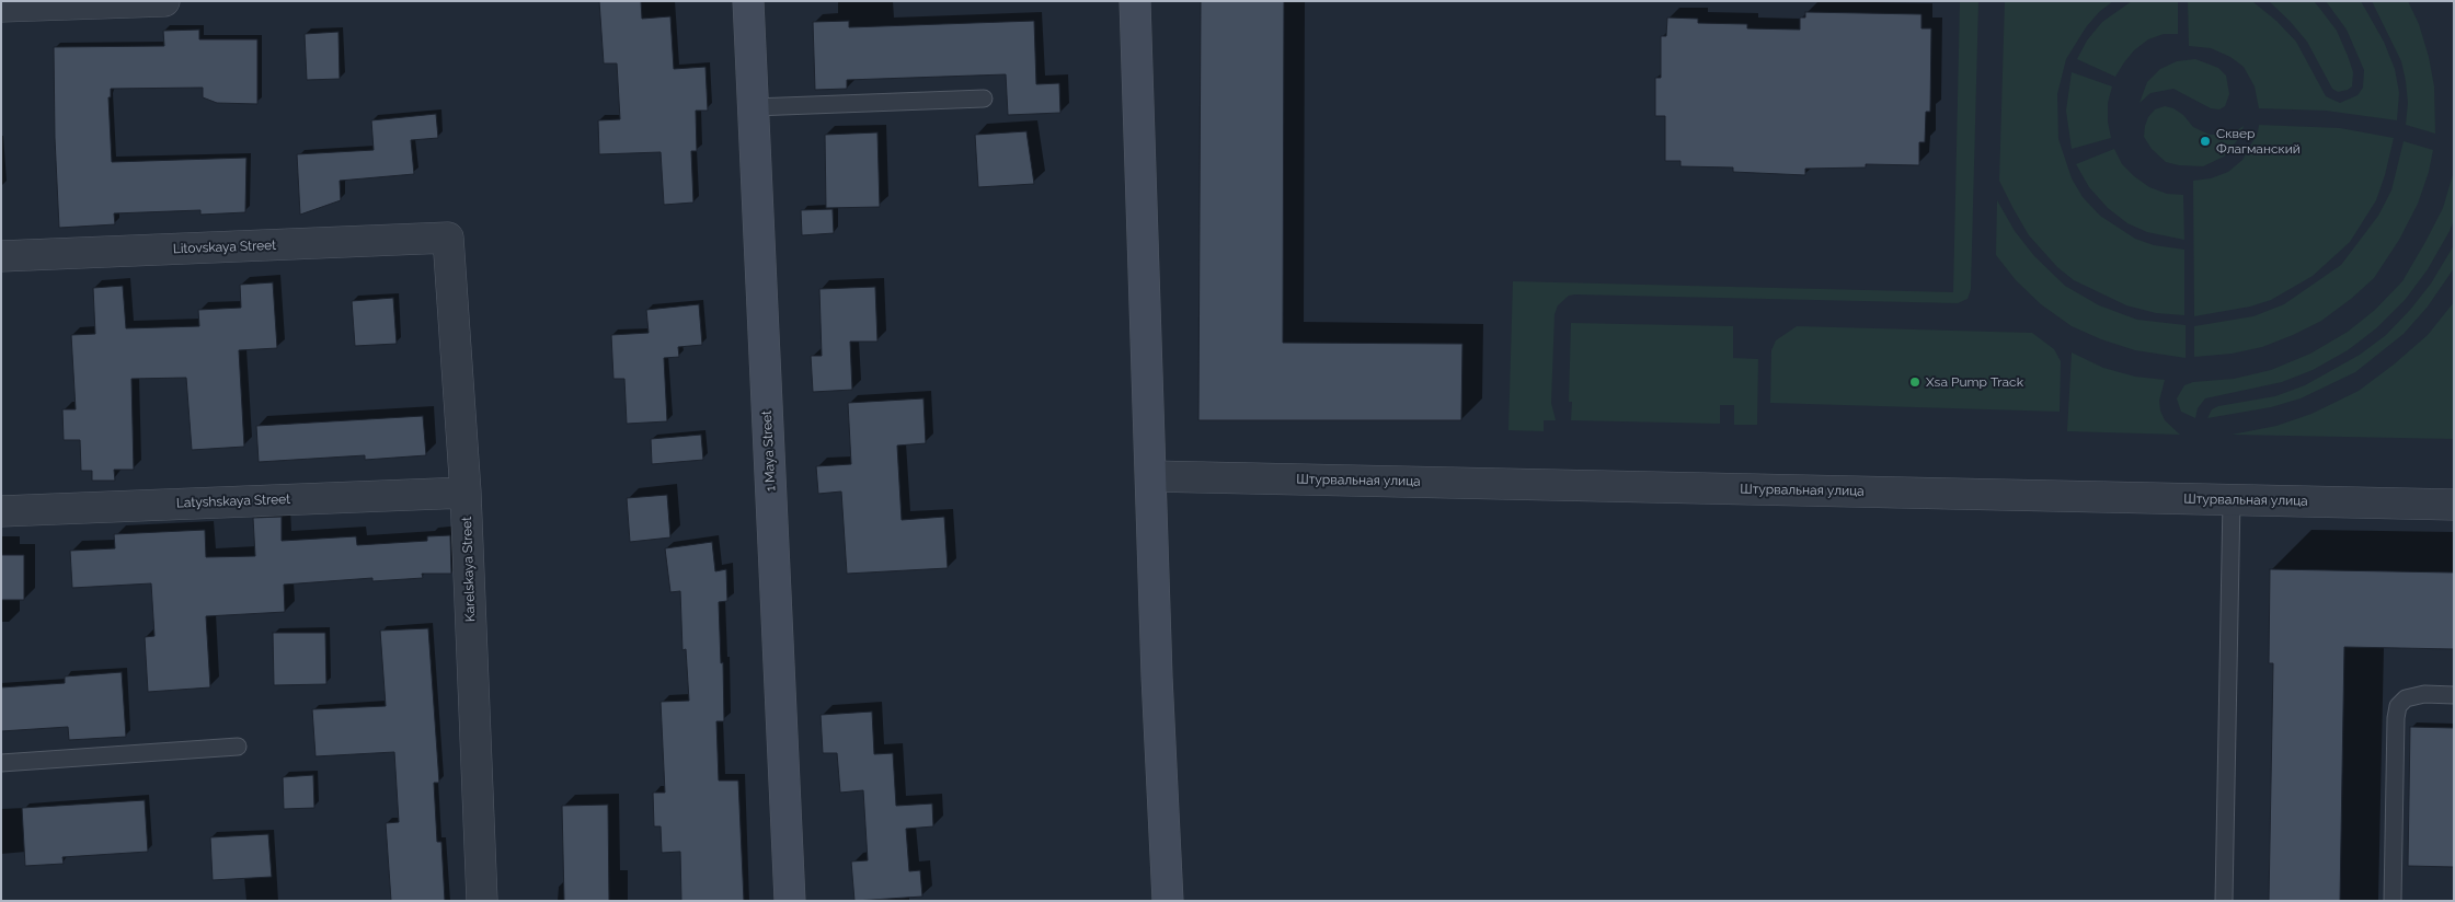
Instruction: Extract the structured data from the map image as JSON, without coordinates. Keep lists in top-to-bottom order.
{
  "streets": {
    "main road": ["1 Maya Street"],
    "street": [
      "Litovskaya Street",
      "Штурвальная улица",
      "Latyshskaya Street",
      "Karelskaya Street"
    ]
  },
  "crossings": [
    ["Litovskaya Street", "Karelskaya Street"],
    ["Latyshskaya Street", "Karelskaya Street"]
  ],
  "places": ["Сквер Флагманский", "Xsa Pump Track"]
}
